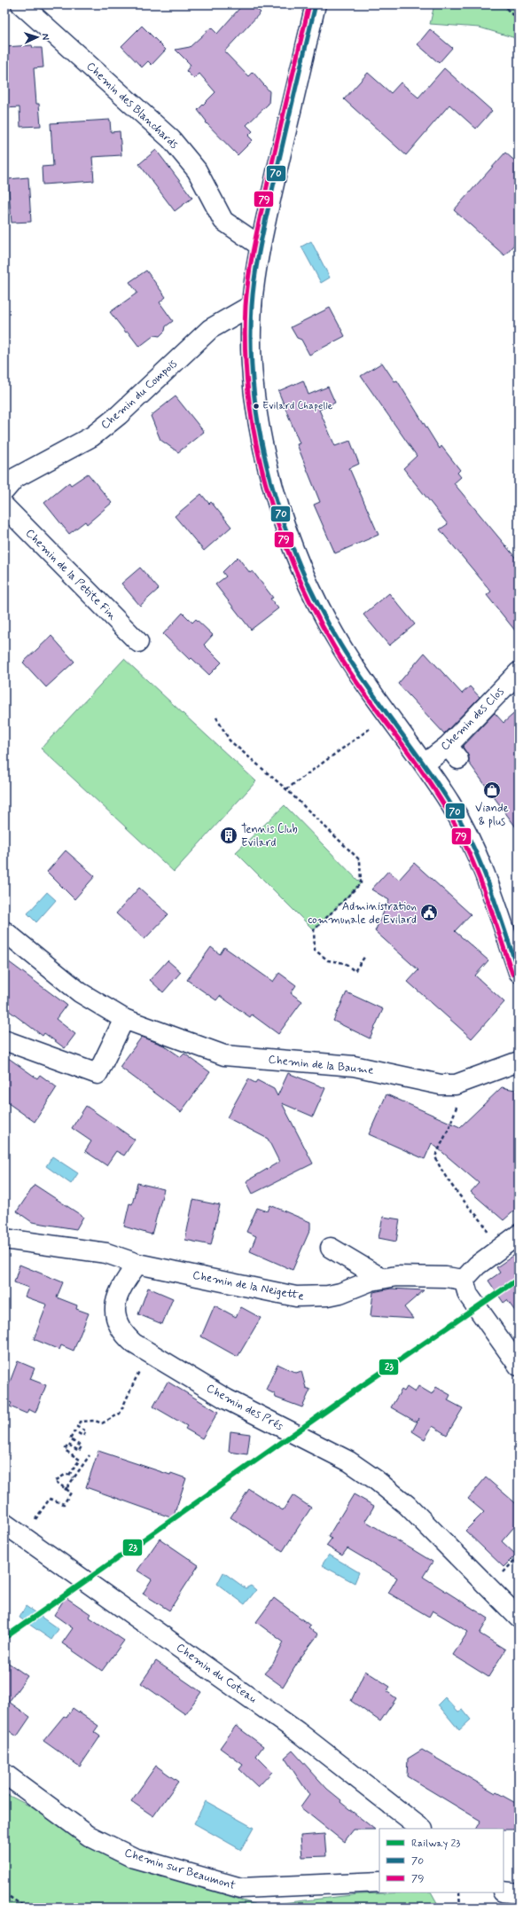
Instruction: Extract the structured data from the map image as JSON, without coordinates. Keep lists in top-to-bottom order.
{
  "streets": {
    "street": [
      "Chemin des Blanchards",
      "Chemin du Compois",
      "Chemin de la Petite Fin",
      "Chemin des Clos",
      "Chemin de la Baume",
      "Chemin de la Neigette",
      "Chemin des Prés",
      "Chemin du Coteau",
      "Chemin sur Beaumont"
    ]
  },
  "crossings": [
    ["Chemin de la Neigette", "Chemin des Prés"]
  ],
  "places": {
    "other": ["Evilard Chapelle"],
    "shop": ["Viande & plus"],
    "building": ["Tennis Club Evilard"],
    "public building": ["Administration communale de Evilard"]
  },
  "lines": ["transit line 70", "transit line 79", "rail line 23"],
  "legend": ["Railway 23", "70", "79"],
  "north": "right"
}
